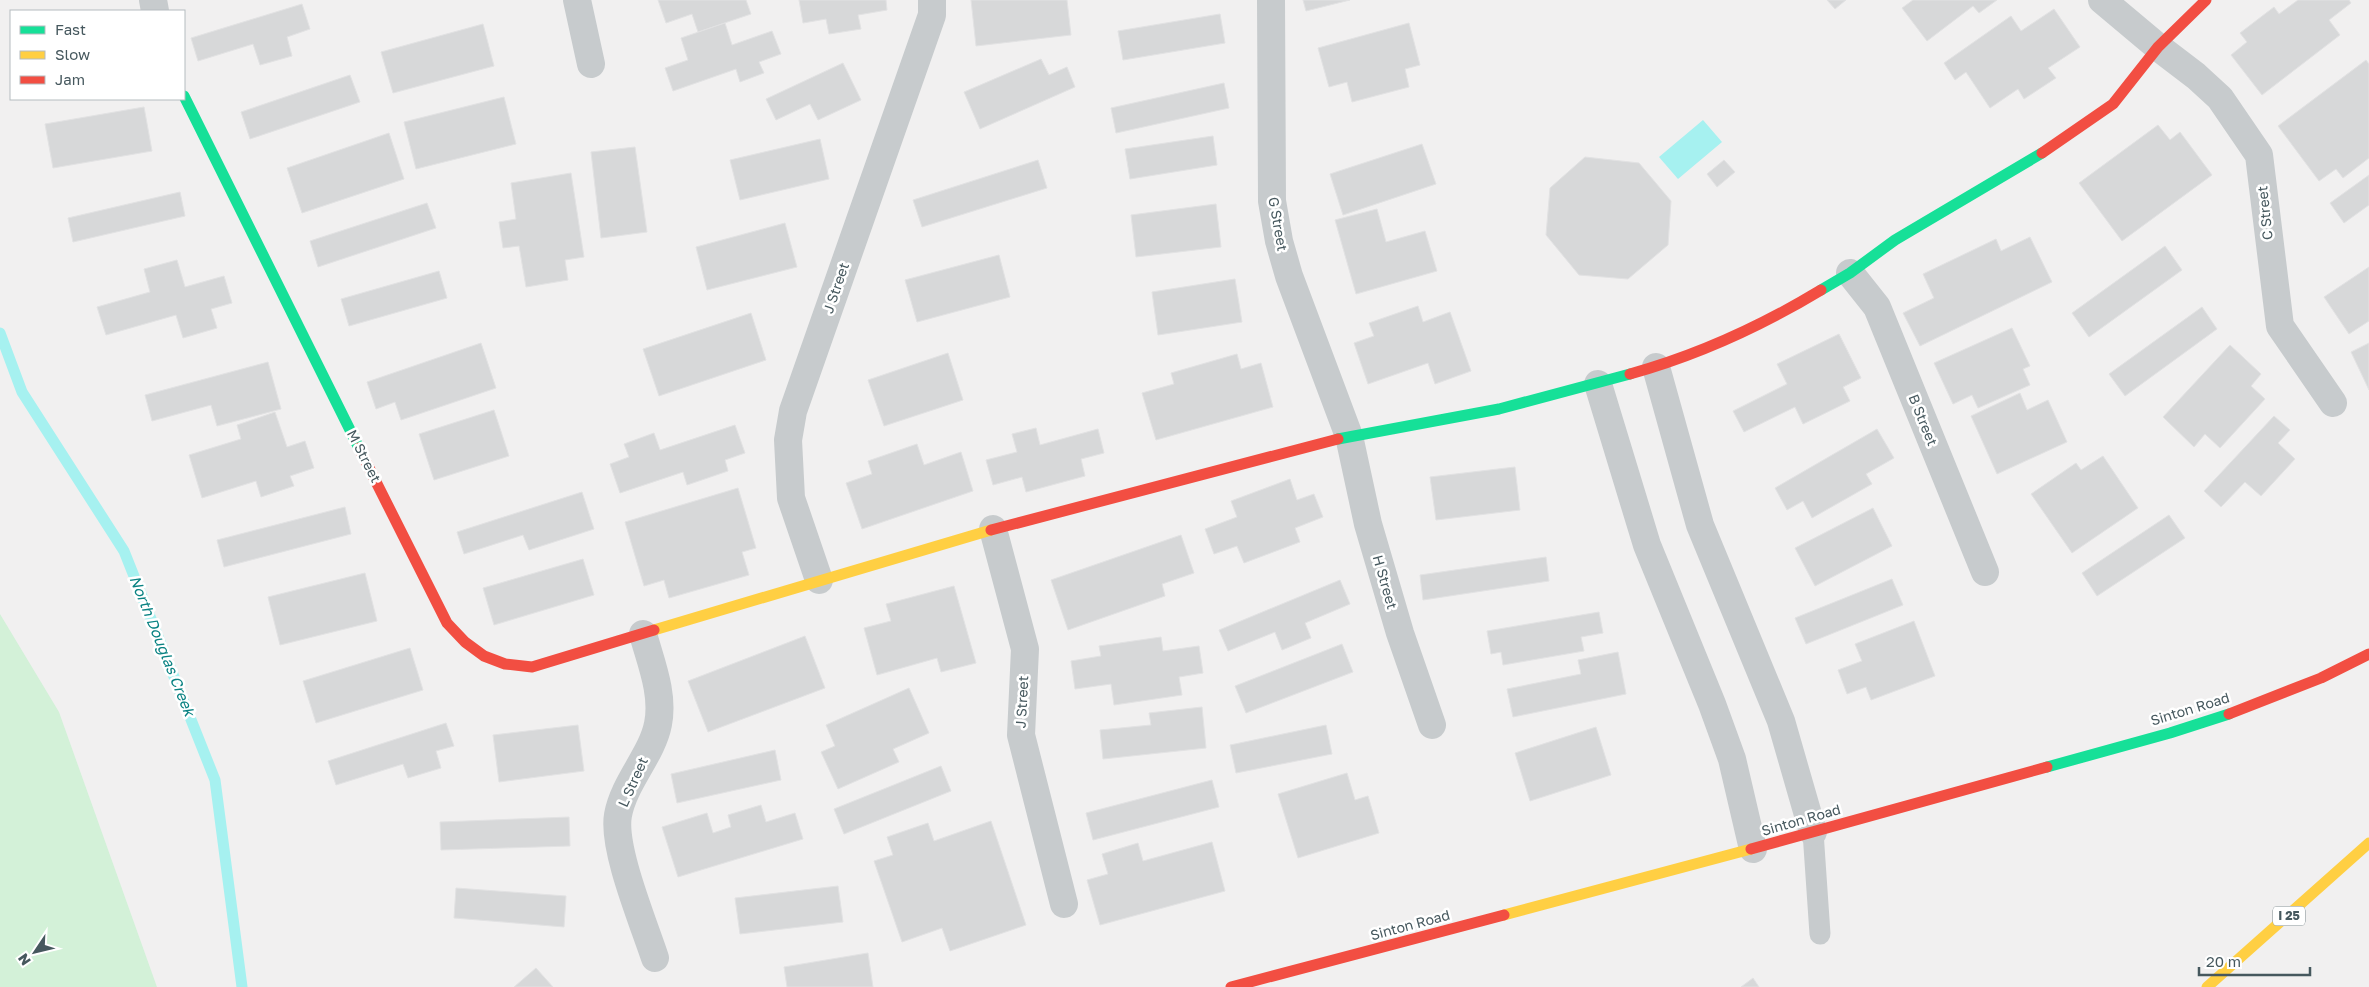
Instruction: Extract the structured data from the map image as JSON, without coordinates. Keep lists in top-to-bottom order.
{
  "streets": {
    "main road": ["M Street", "Sinton Road", "I 25"],
    "street": [
      "C Street",
      "G Street",
      "J Street",
      "B Street",
      "H Street",
      "L Street"
    ]
  },
  "crossings": [
    ["C Street", "M Street"],
    ["G Street", "M Street"],
    ["G Street", "H Street"],
    ["J Street", "M Street"],
    ["B Street", "M Street"],
    ["M Street", "H Street"],
    ["M Street", "L Street"]
  ],
  "water": ["North Douglas Creek"],
  "legend": ["Fast", "Slow", "Jam"],
  "scale_bar": "20 m",
  "north": "bottom left"
}
